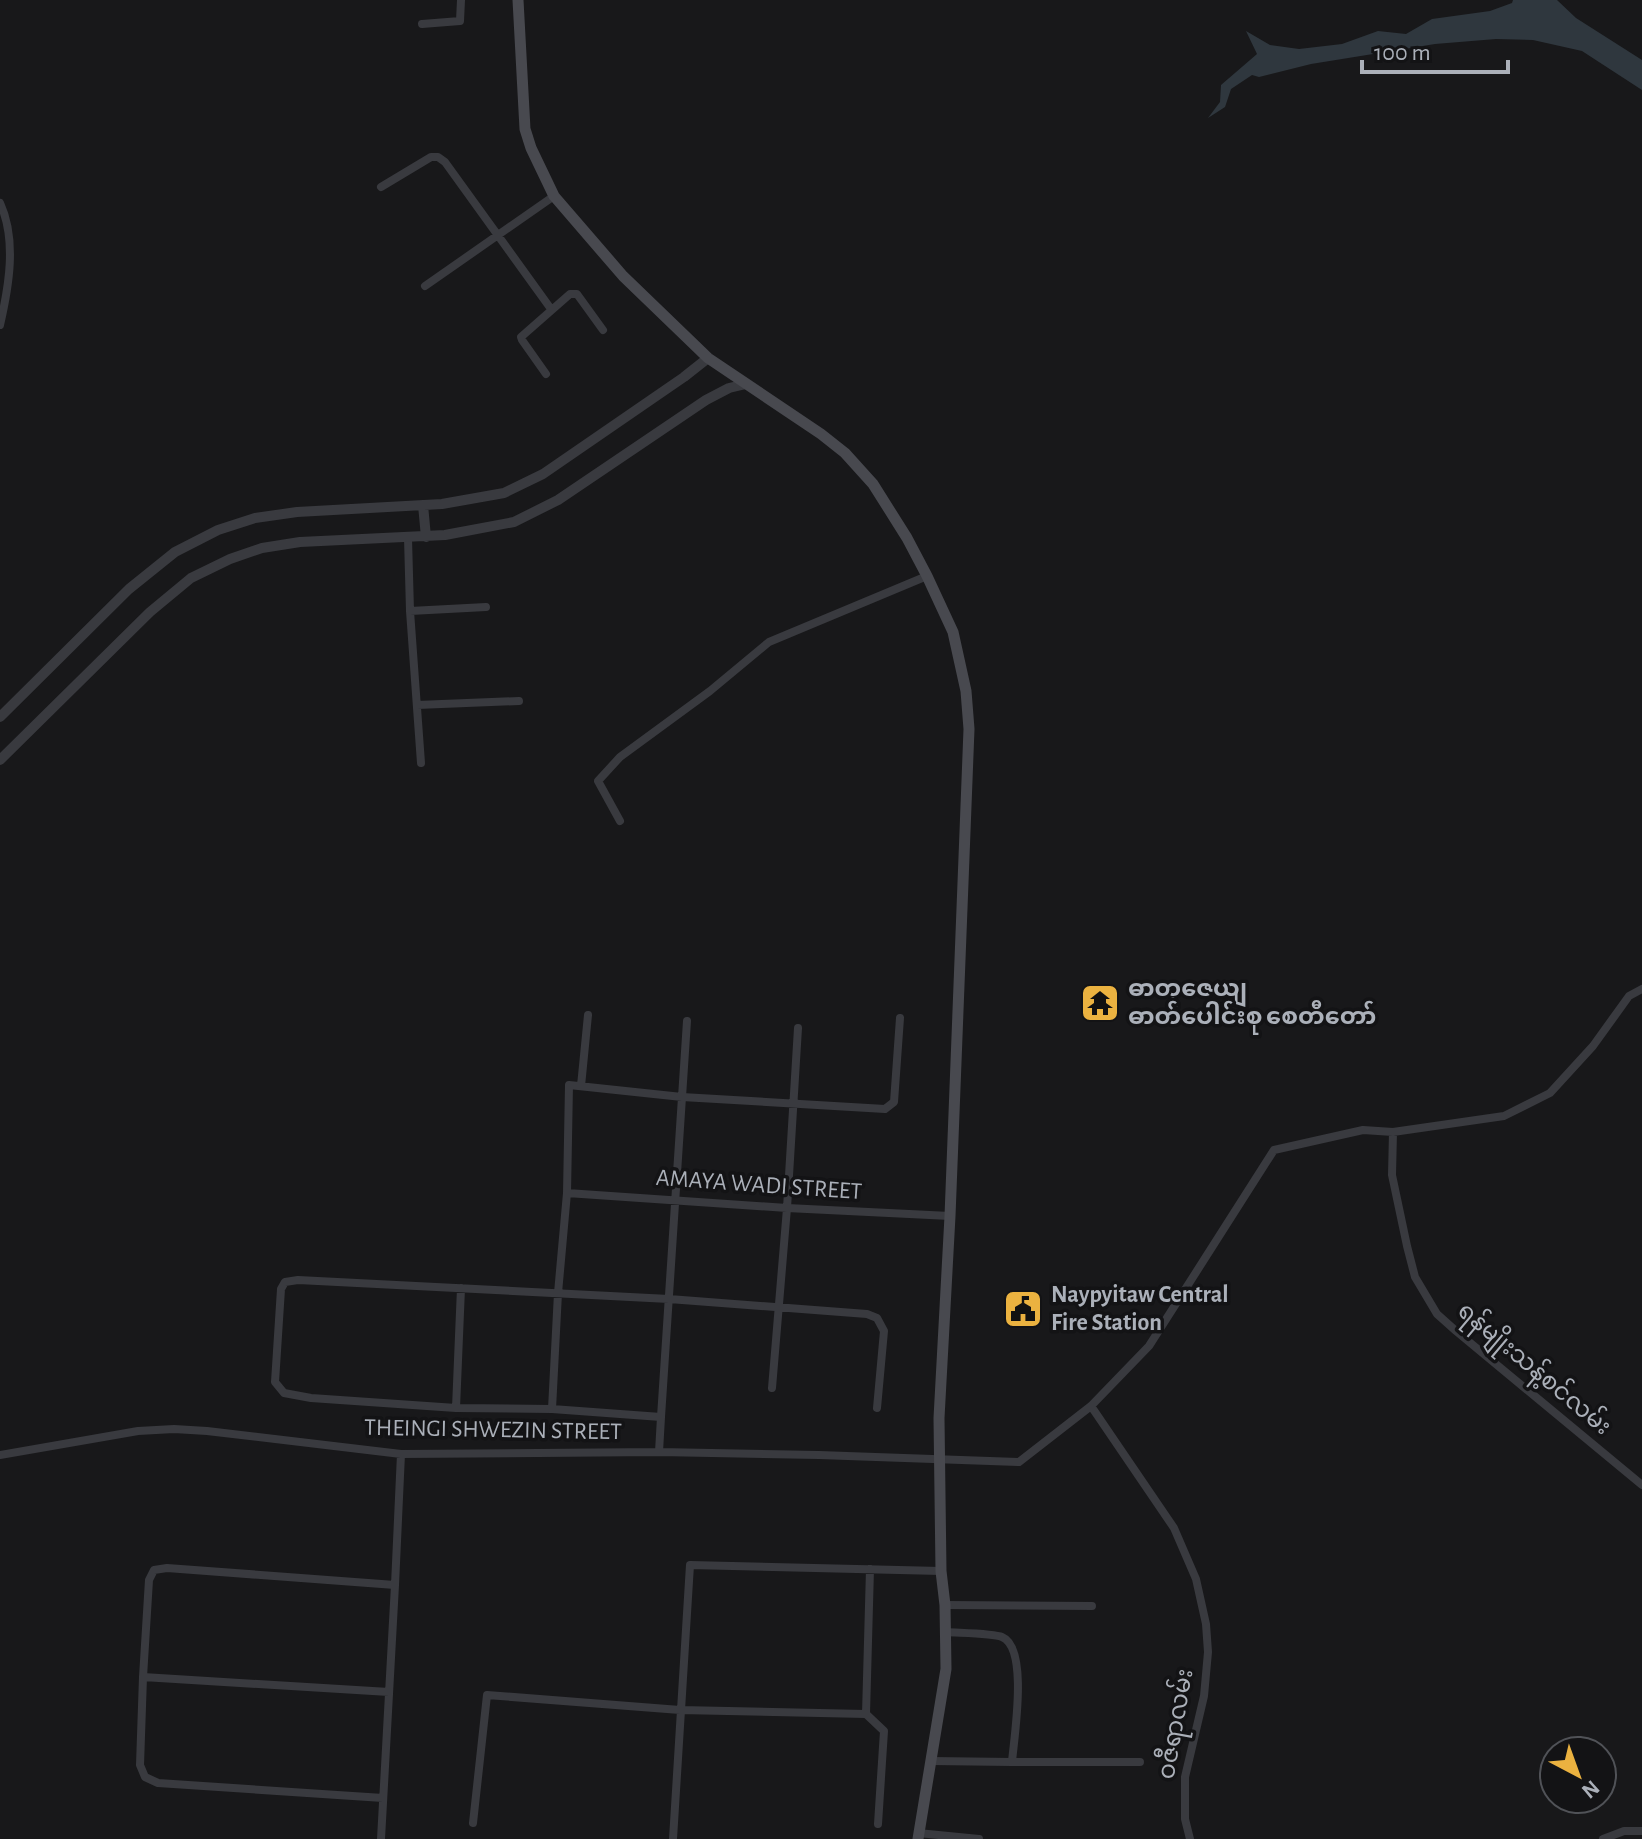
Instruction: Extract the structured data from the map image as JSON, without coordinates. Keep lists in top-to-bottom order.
{
  "streets": {
    "street": [
      "AMAYA WADI STREET",
      "ရန်မျိုးသန့်စင်လမ်း",
      "THEINGI SHWEZIN STREET",
      "ဝဇီရာလမ်း"
    ]
  },
  "crossings": [
    ["ရန်မျိုးသန့်စင်လမ်း", "THEINGI SHWEZIN STREET"],
    ["THEINGI SHWEZIN STREET", "ဝဇီရာလမ်း"]
  ],
  "places": {
    "temple": ["ဓာတုဇေယျ ဓာတ်ပေါင်းစု စေတီတော်"],
    "public building": ["Naypyitaw Central Fire Station"]
  },
  "scale_bar": "100 m",
  "north": "bottom right"
}
